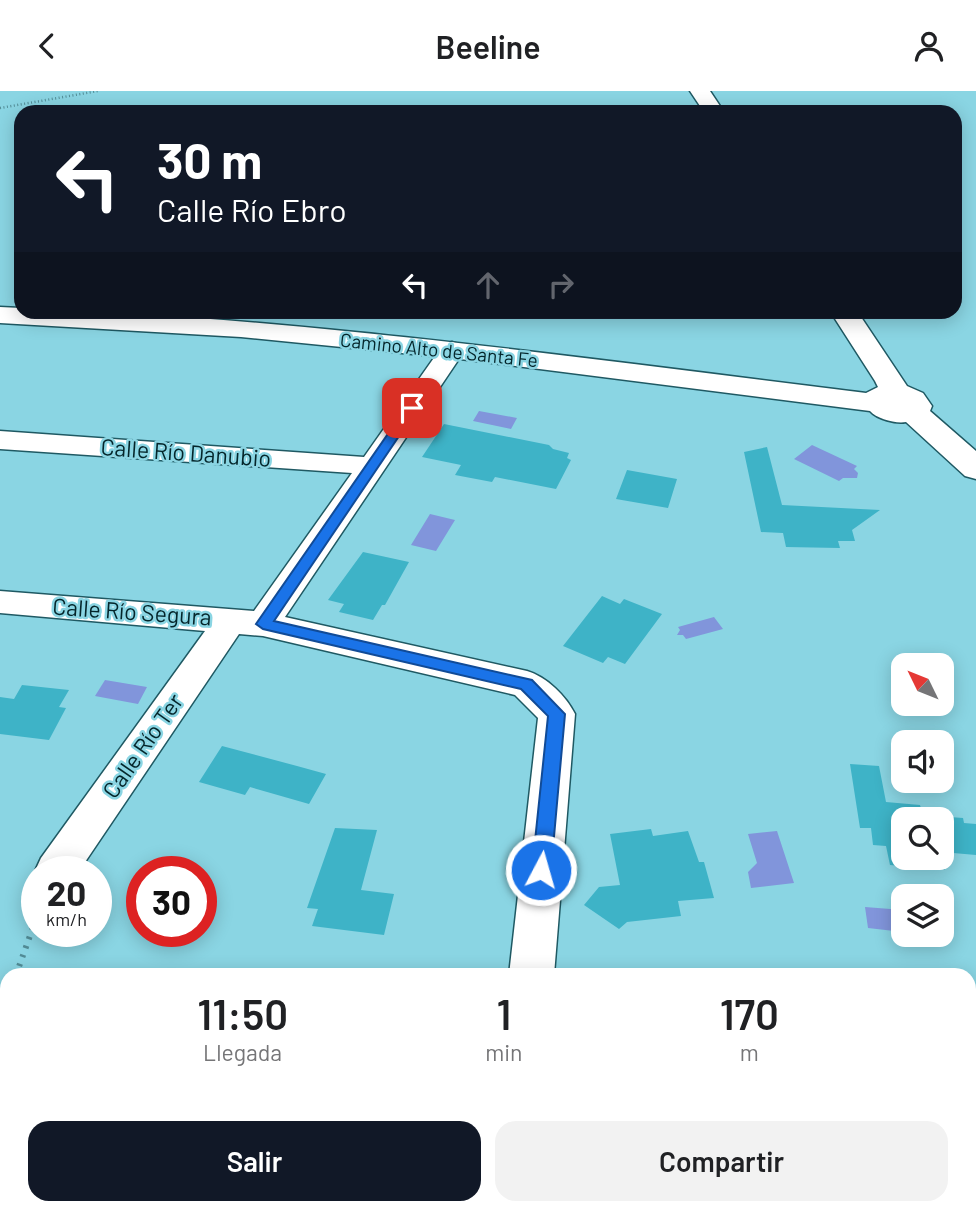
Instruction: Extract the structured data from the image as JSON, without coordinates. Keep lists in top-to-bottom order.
{
  "streets": {
    "street": [
      "Camino Alto de Santa Fe",
      "Calle Río Danubio",
      "Calle Río Segura",
      "Calle Río Ter"
    ]
  },
  "crossings": [
    ["Camino Alto de Santa Fe", "Calle Río Ter"],
    ["Calle Río Danubio", "Calle Río Ter"],
    ["Calle Río Segura", "Calle Río Ter"]
  ],
  "north": "top left",
  "page": {
    "header": "Beeline",
    "turn": ["30 m", "Calle Río Ebro"],
    "speed": "20 km/h",
    "limit": "30",
    "eta": [
      "11:50",
      "Llegada",
      "1",
      "min",
      "170",
      "m"
    ],
    "buttons": ["Salir", "Compartir"]
  }
}
